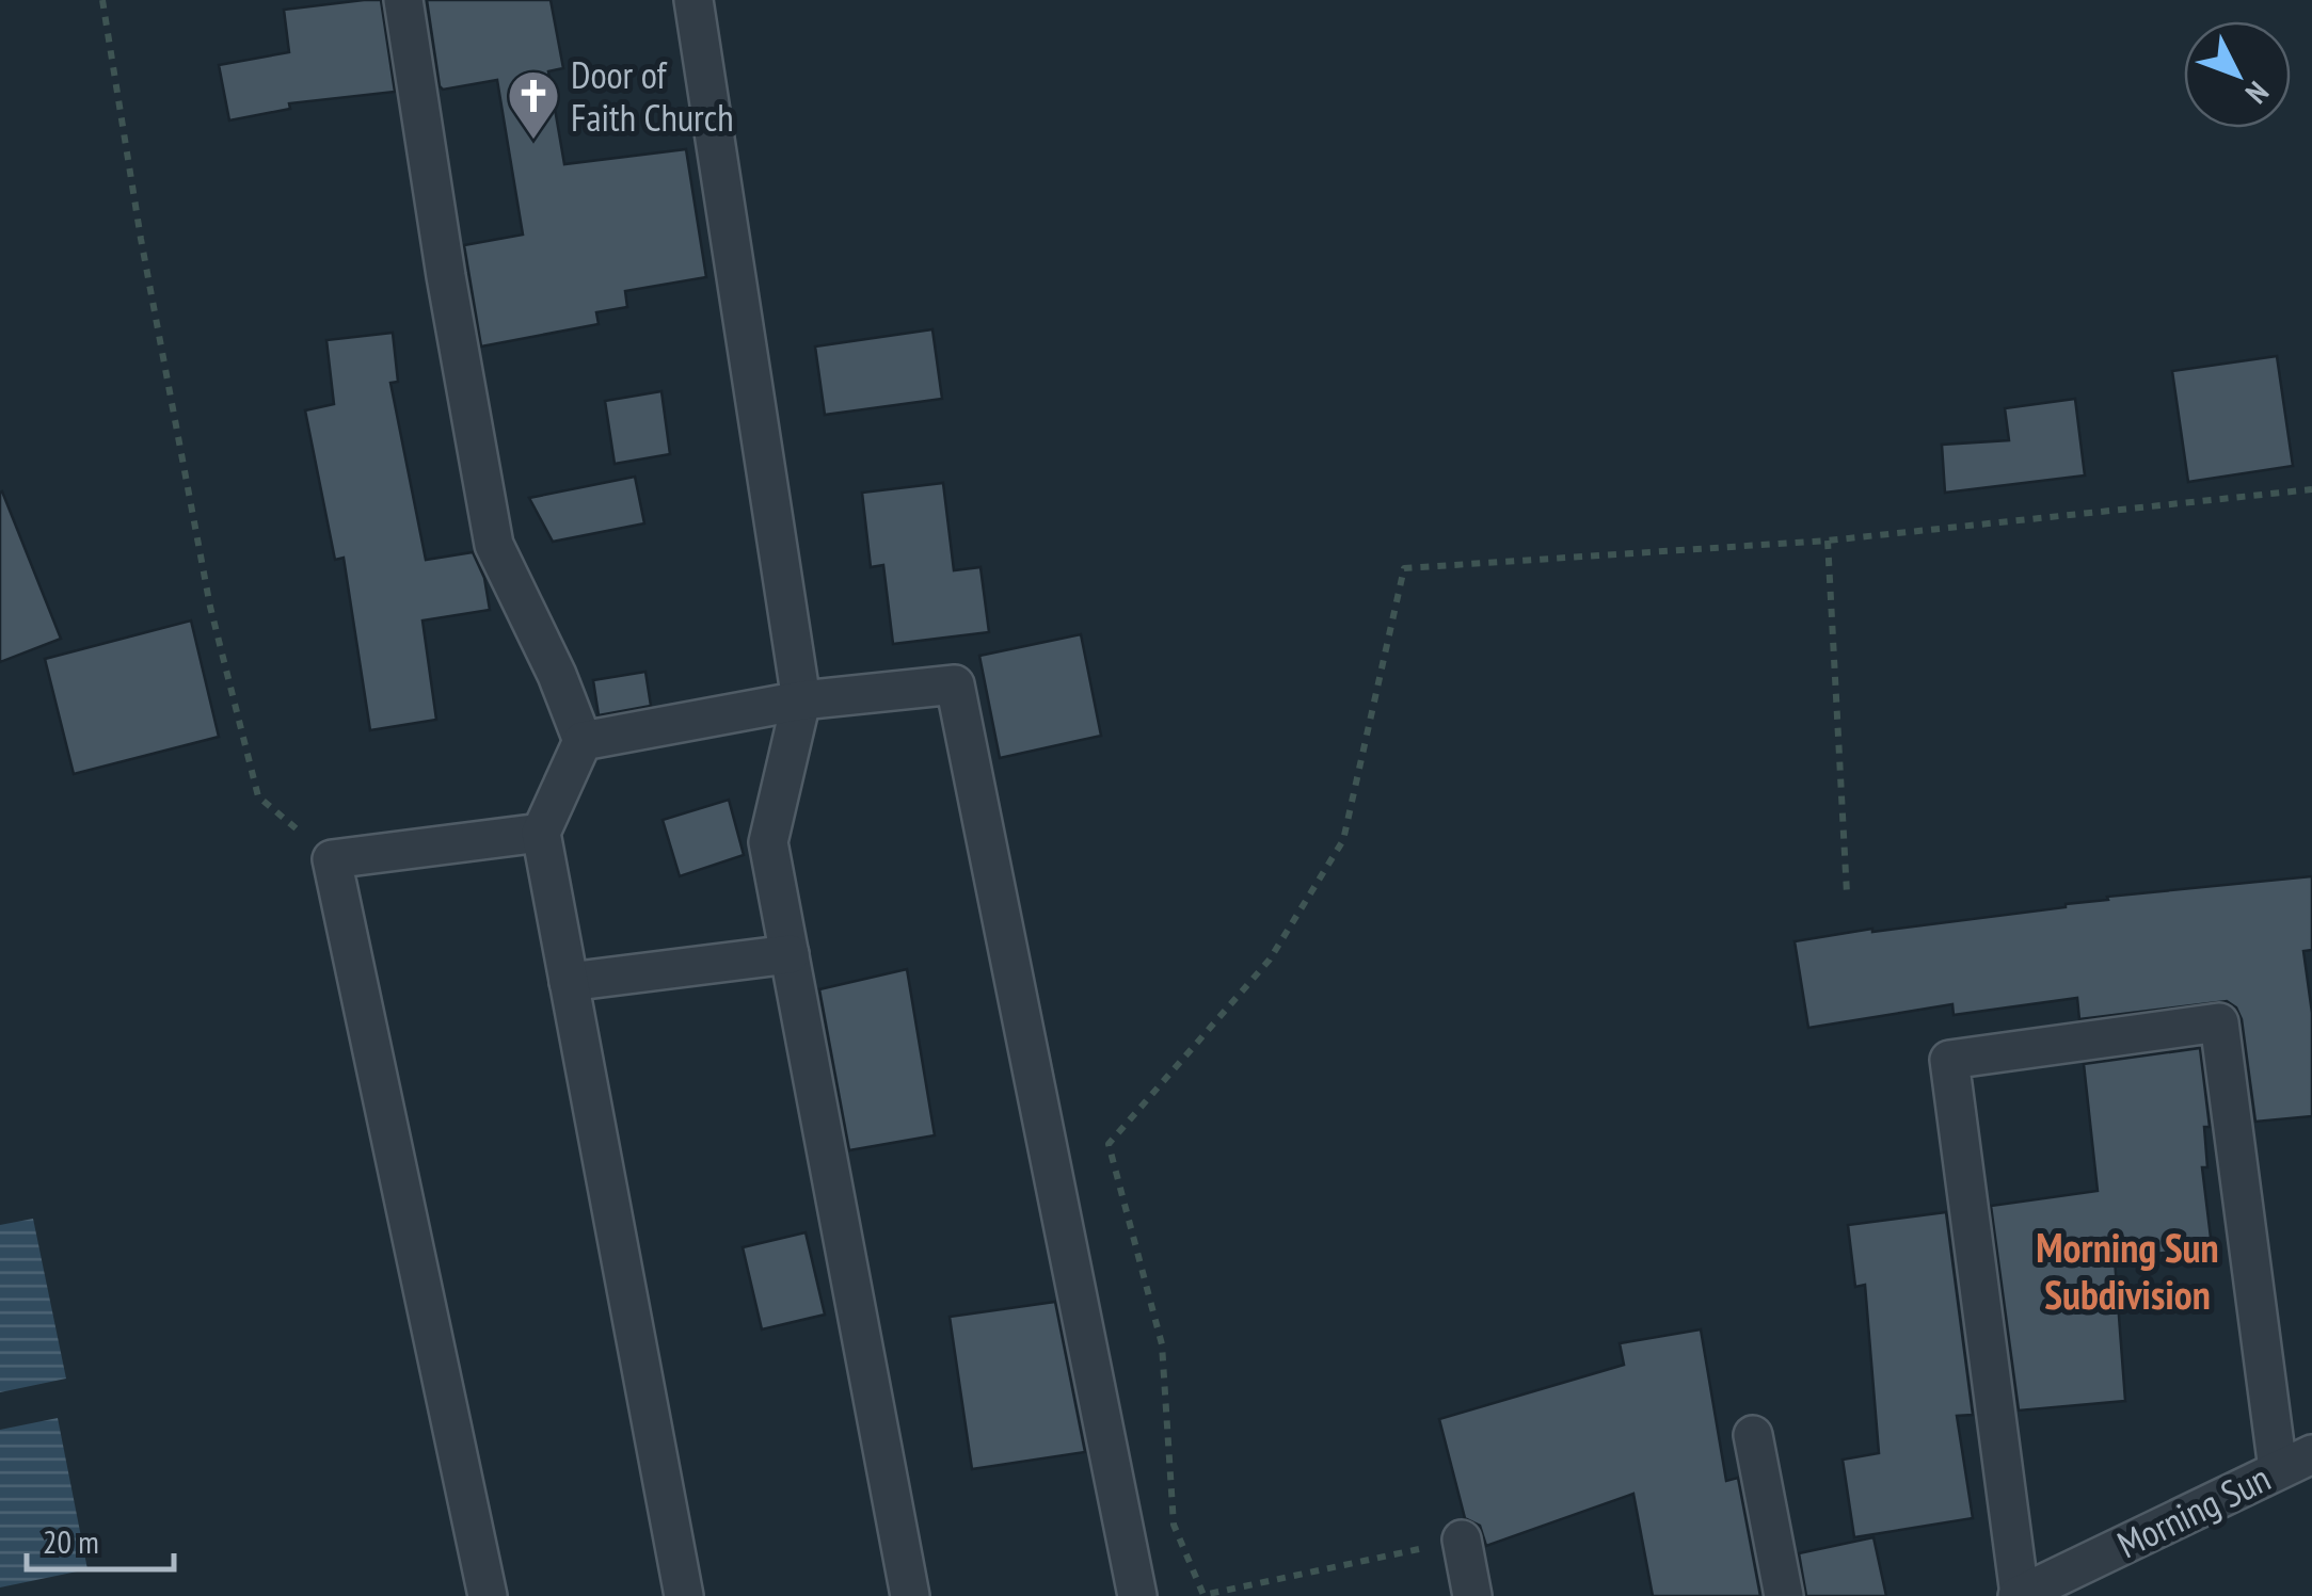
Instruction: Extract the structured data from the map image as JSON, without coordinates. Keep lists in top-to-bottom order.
{
  "streets": {
    "street": ["Morning Sun"]
  },
  "districts": ["Morning Sun Subdivision"],
  "places": {
    "church": ["Door of Faith Church"]
  },
  "scale_bar": "20 m",
  "north": "bottom right"
}
